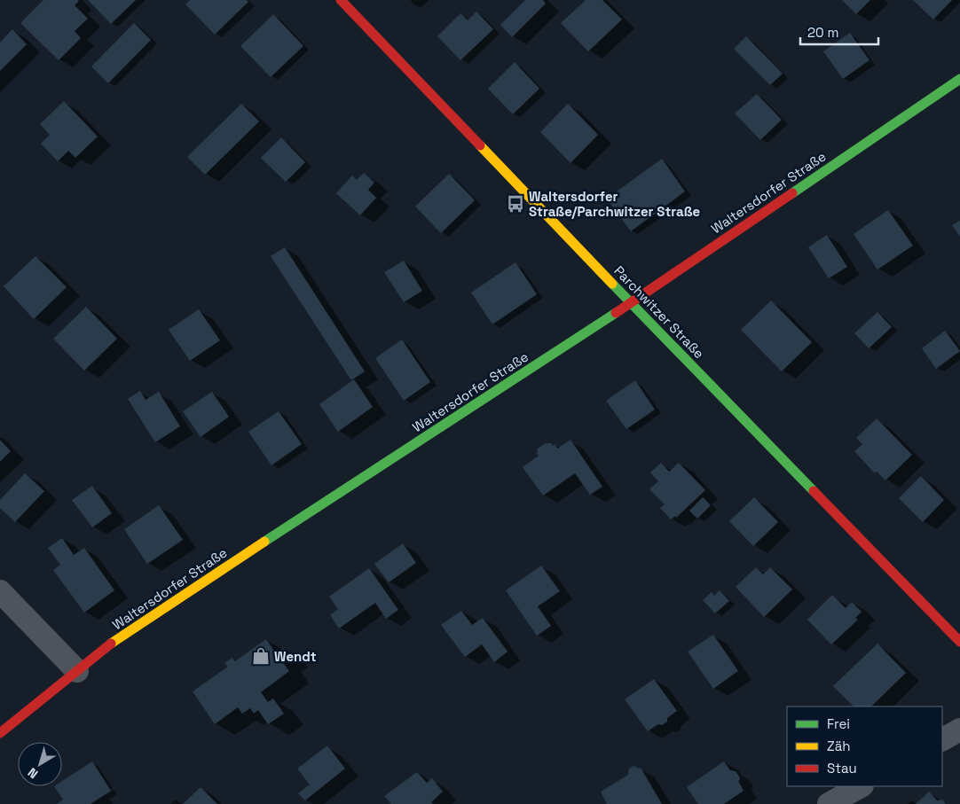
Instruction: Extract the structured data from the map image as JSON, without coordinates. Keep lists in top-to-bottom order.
{
  "streets": {
    "street": ["Waltersdorfer Straße", "Parchwitzer Straße"]
  },
  "crossings": [
    ["Waltersdorfer Straße", "Parchwitzer Straße"]
  ],
  "places": {
    "bus stop": ["Waltersdorfer Straße/Parchwitzer Straße"],
    "shop": ["Wendt"]
  },
  "legend": ["Frei", "Zäh", "Stau"],
  "scale_bar": "20 m",
  "north": "bottom left"
}
